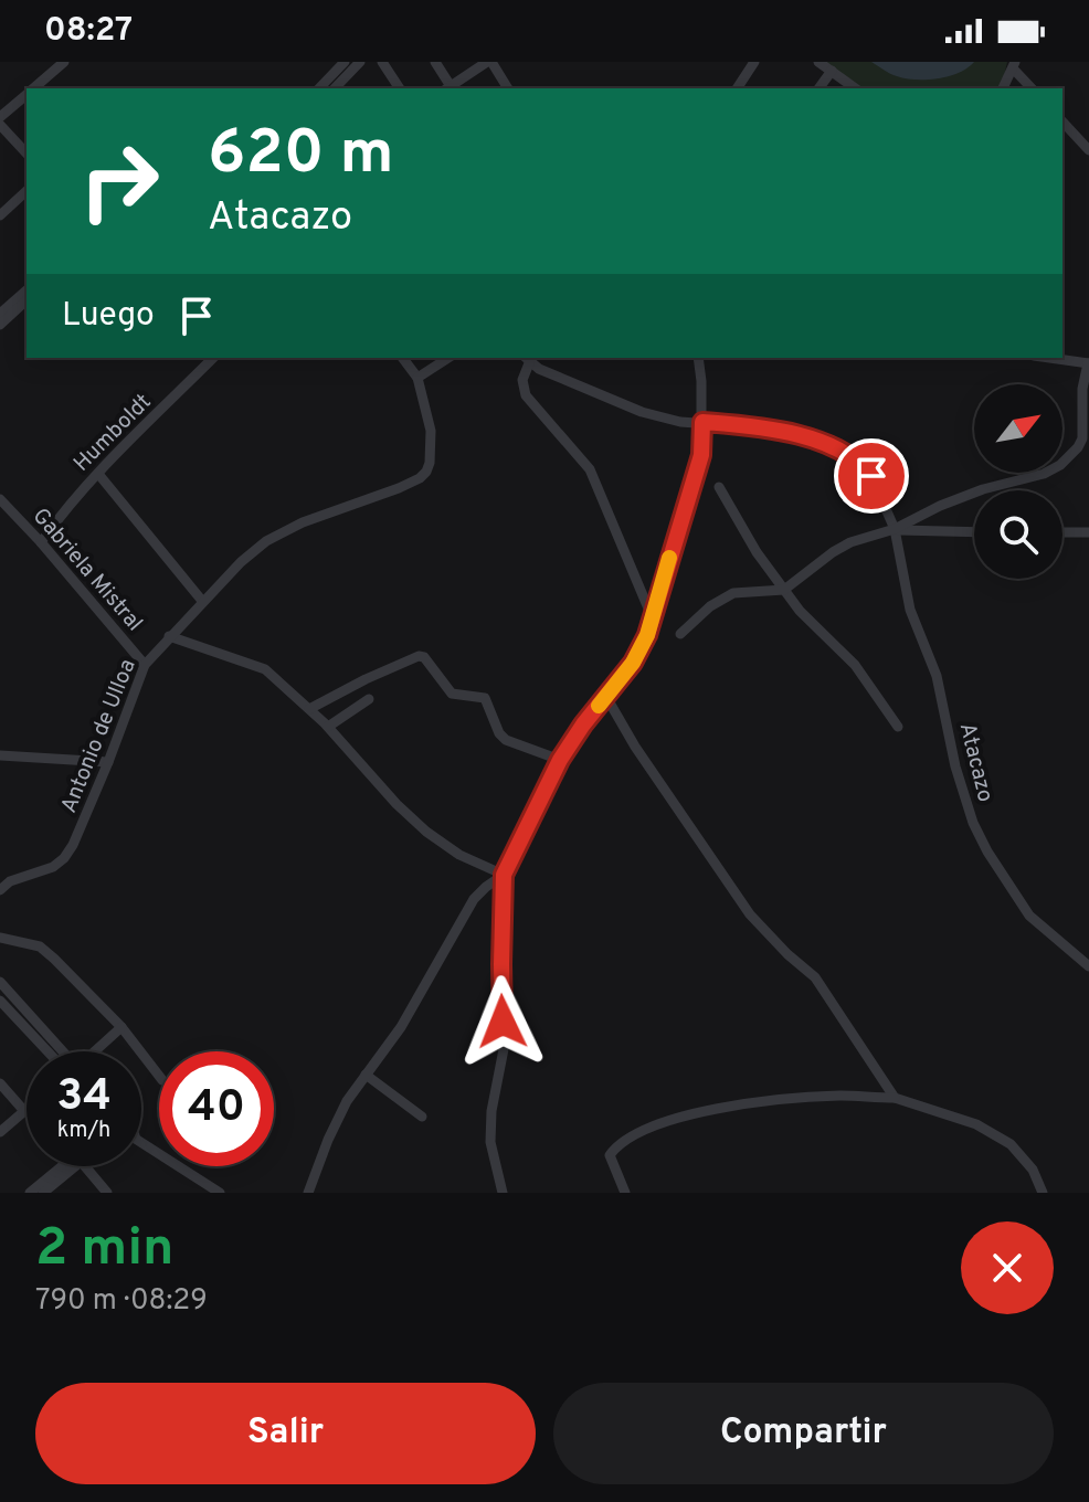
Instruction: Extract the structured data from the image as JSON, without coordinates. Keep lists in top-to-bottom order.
{
  "streets": {
    "street": [
      "Humboldt",
      "Gabriela Mistral",
      "Antonio de Ulloa",
      "Atacazo"
    ]
  },
  "crossings": [
    ["Humboldt", "Gabriela Mistral"],
    ["Gabriela Mistral", "Antonio de Ulloa"]
  ],
  "north": "top right",
  "page": {
    "status": "08:27",
    "turn": ["620 m", "Atacazo"],
    "then": "Luego",
    "speed": "34 km/h",
    "limit": "40",
    "heading": ["2 min", "790 m · 08:29"],
    "buttons": ["Salir", "Compartir"]
  }
}
